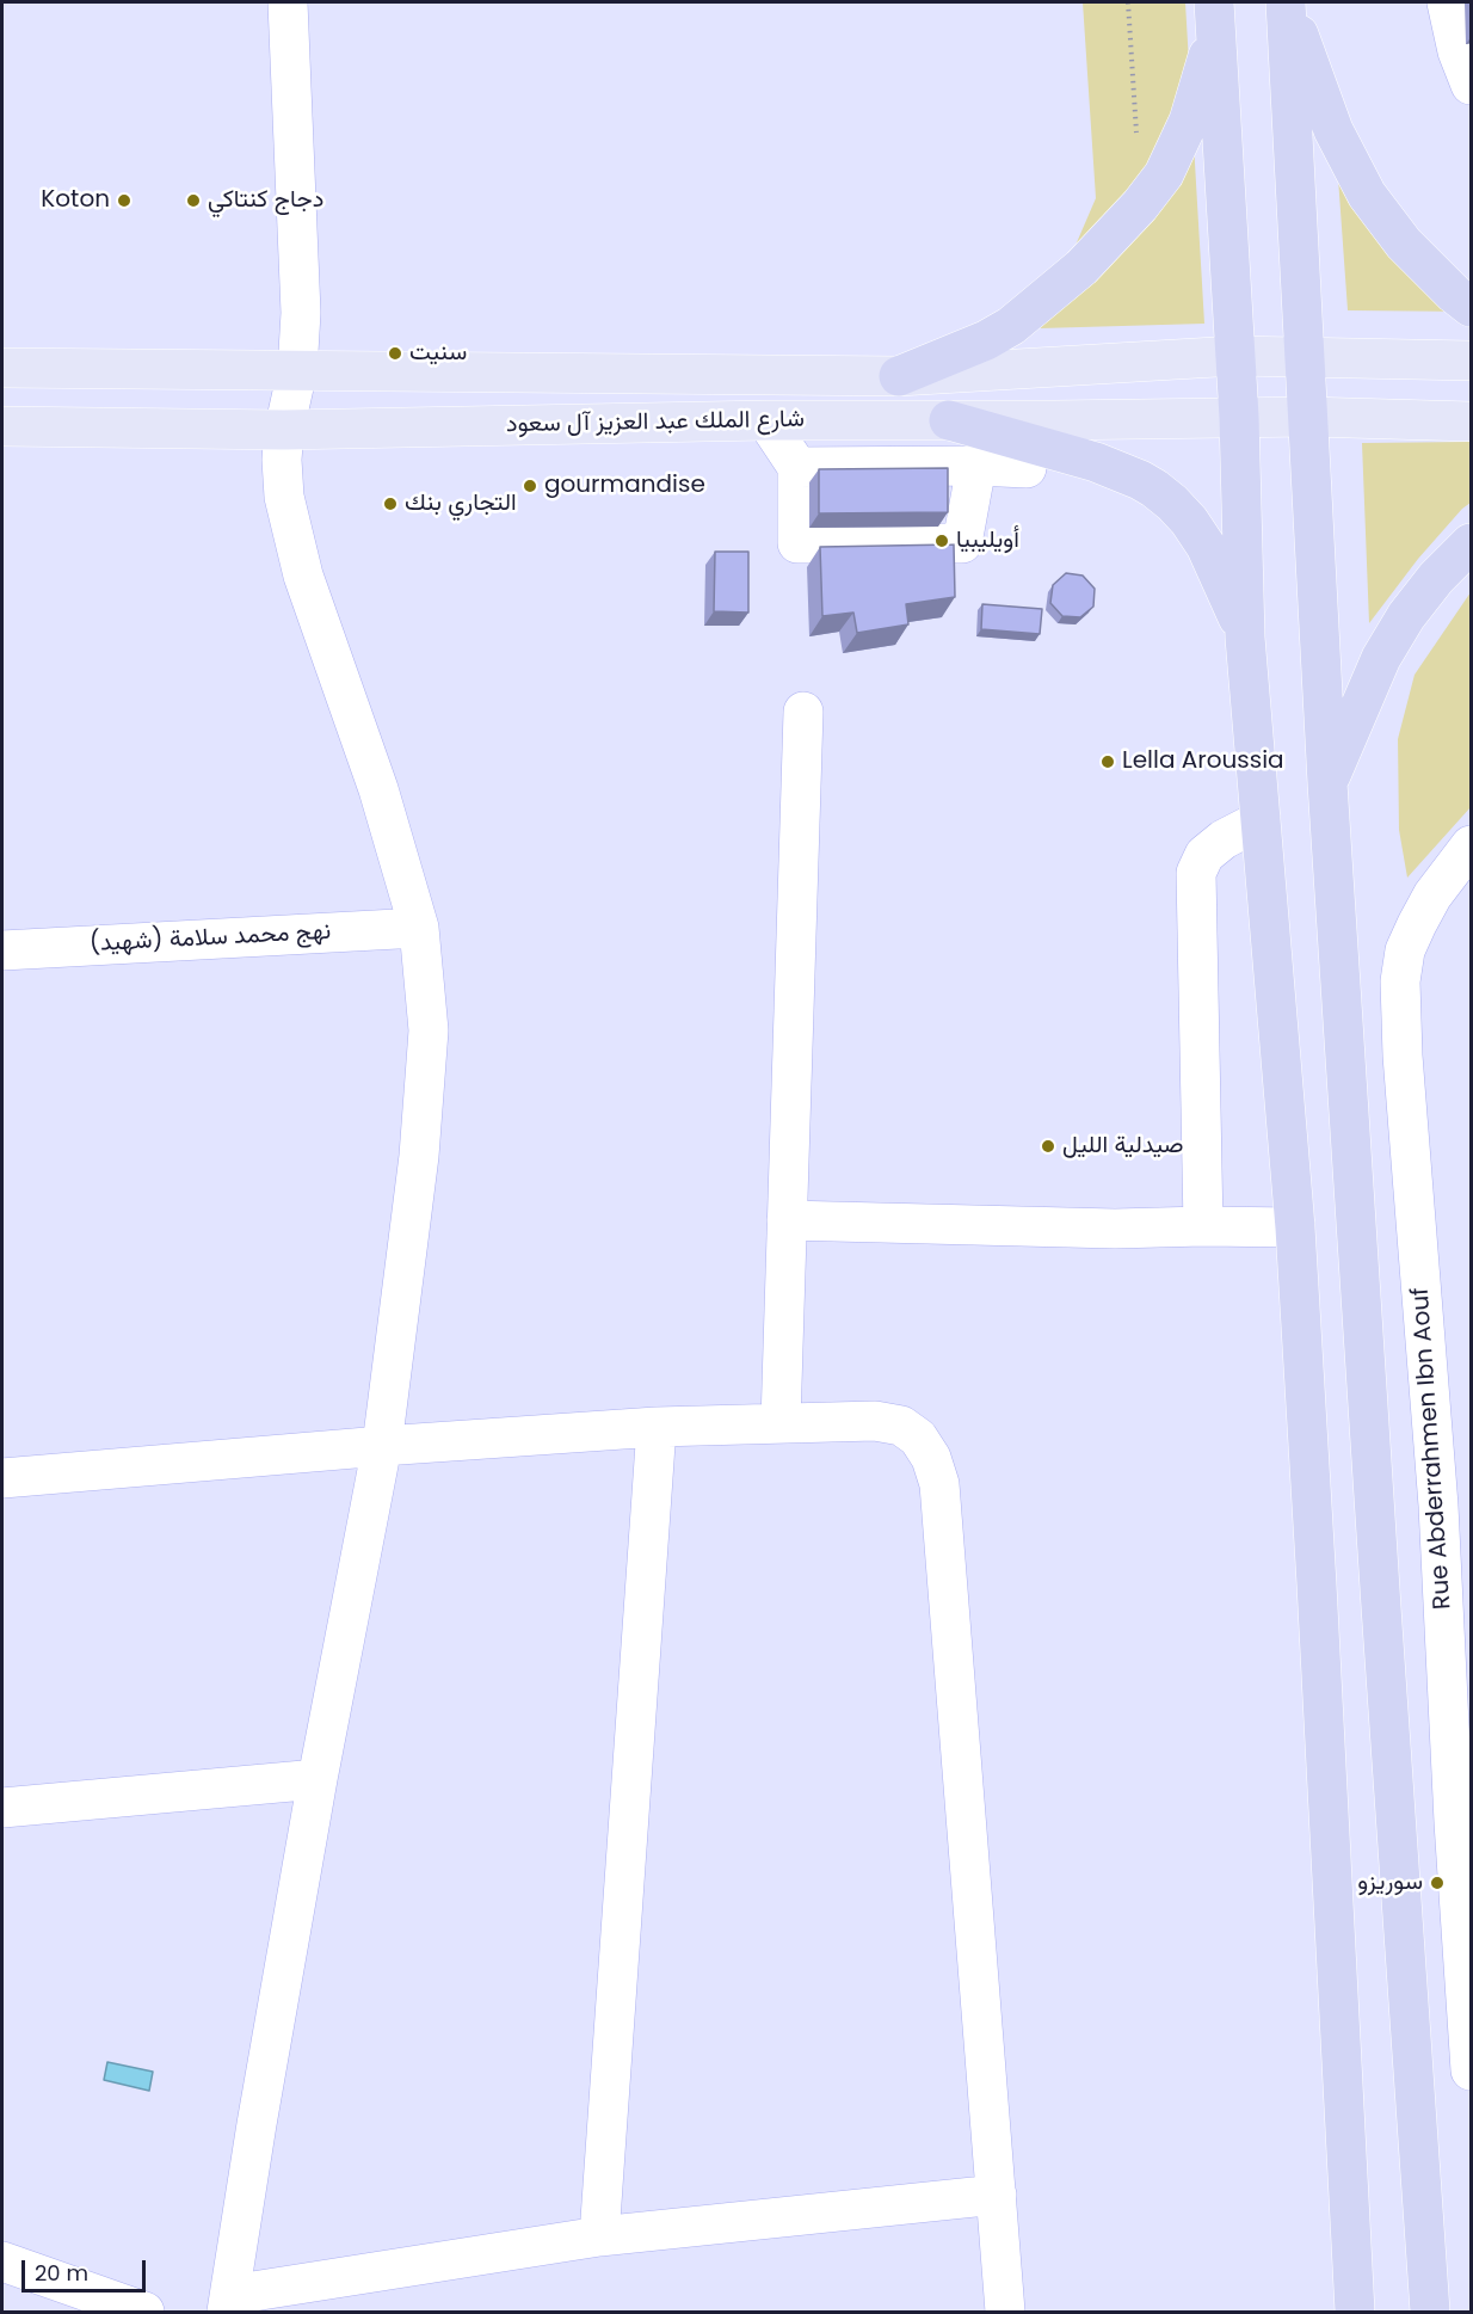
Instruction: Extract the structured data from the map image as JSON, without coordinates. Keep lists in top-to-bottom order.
{
  "streets": {
    "main road": ["شارع الملك عبد العزيز آل سعود"],
    "street": ["نهج محمد سلامة (شهيد)", "Rue Abderrahmen Ibn Aouf"]
  },
  "places": [
    "Koton",
    "دجاج كنتاكي",
    "سنيت",
    "gourmandise",
    "التجاري بنك",
    "أويليبيا",
    "Lella Aroussia",
    "صيدلية الليل",
    "سوريزو"
  ],
  "scale_bar": "20 m"
}
